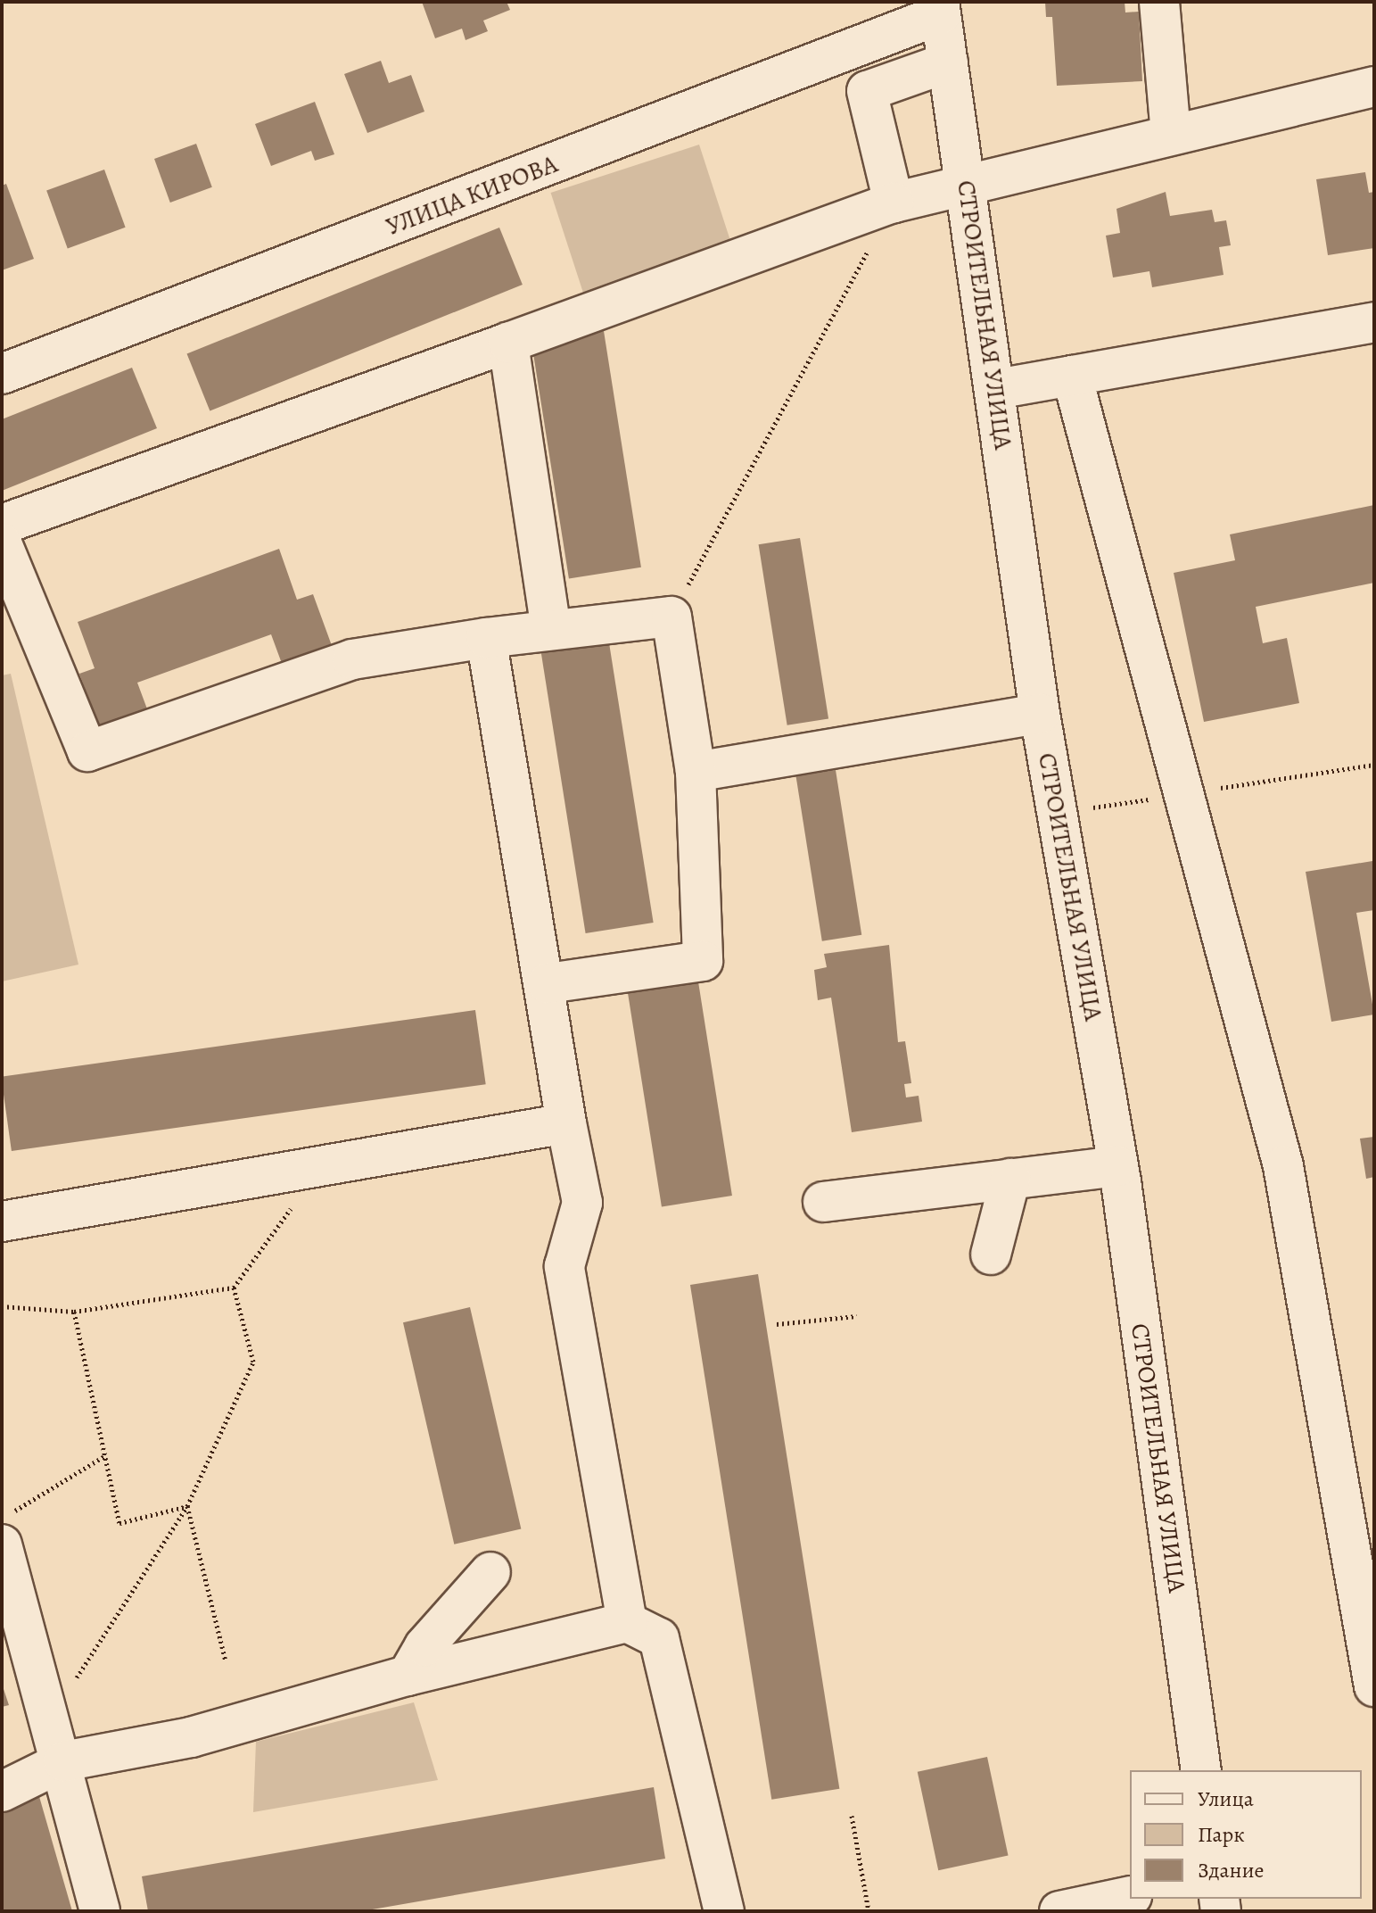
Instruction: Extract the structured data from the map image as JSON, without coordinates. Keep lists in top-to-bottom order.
{
  "streets": {
    "street": ["УЛИЦА КИРОВА", "СТРОИТЕЛЬНАЯ УЛИЦА"]
  },
  "crossings": [
    ["УЛИЦА КИРОВА", "СТРОИТЕЛЬНАЯ УЛИЦА"]
  ],
  "legend": ["Улица", "Парк", "Здание"]
}
